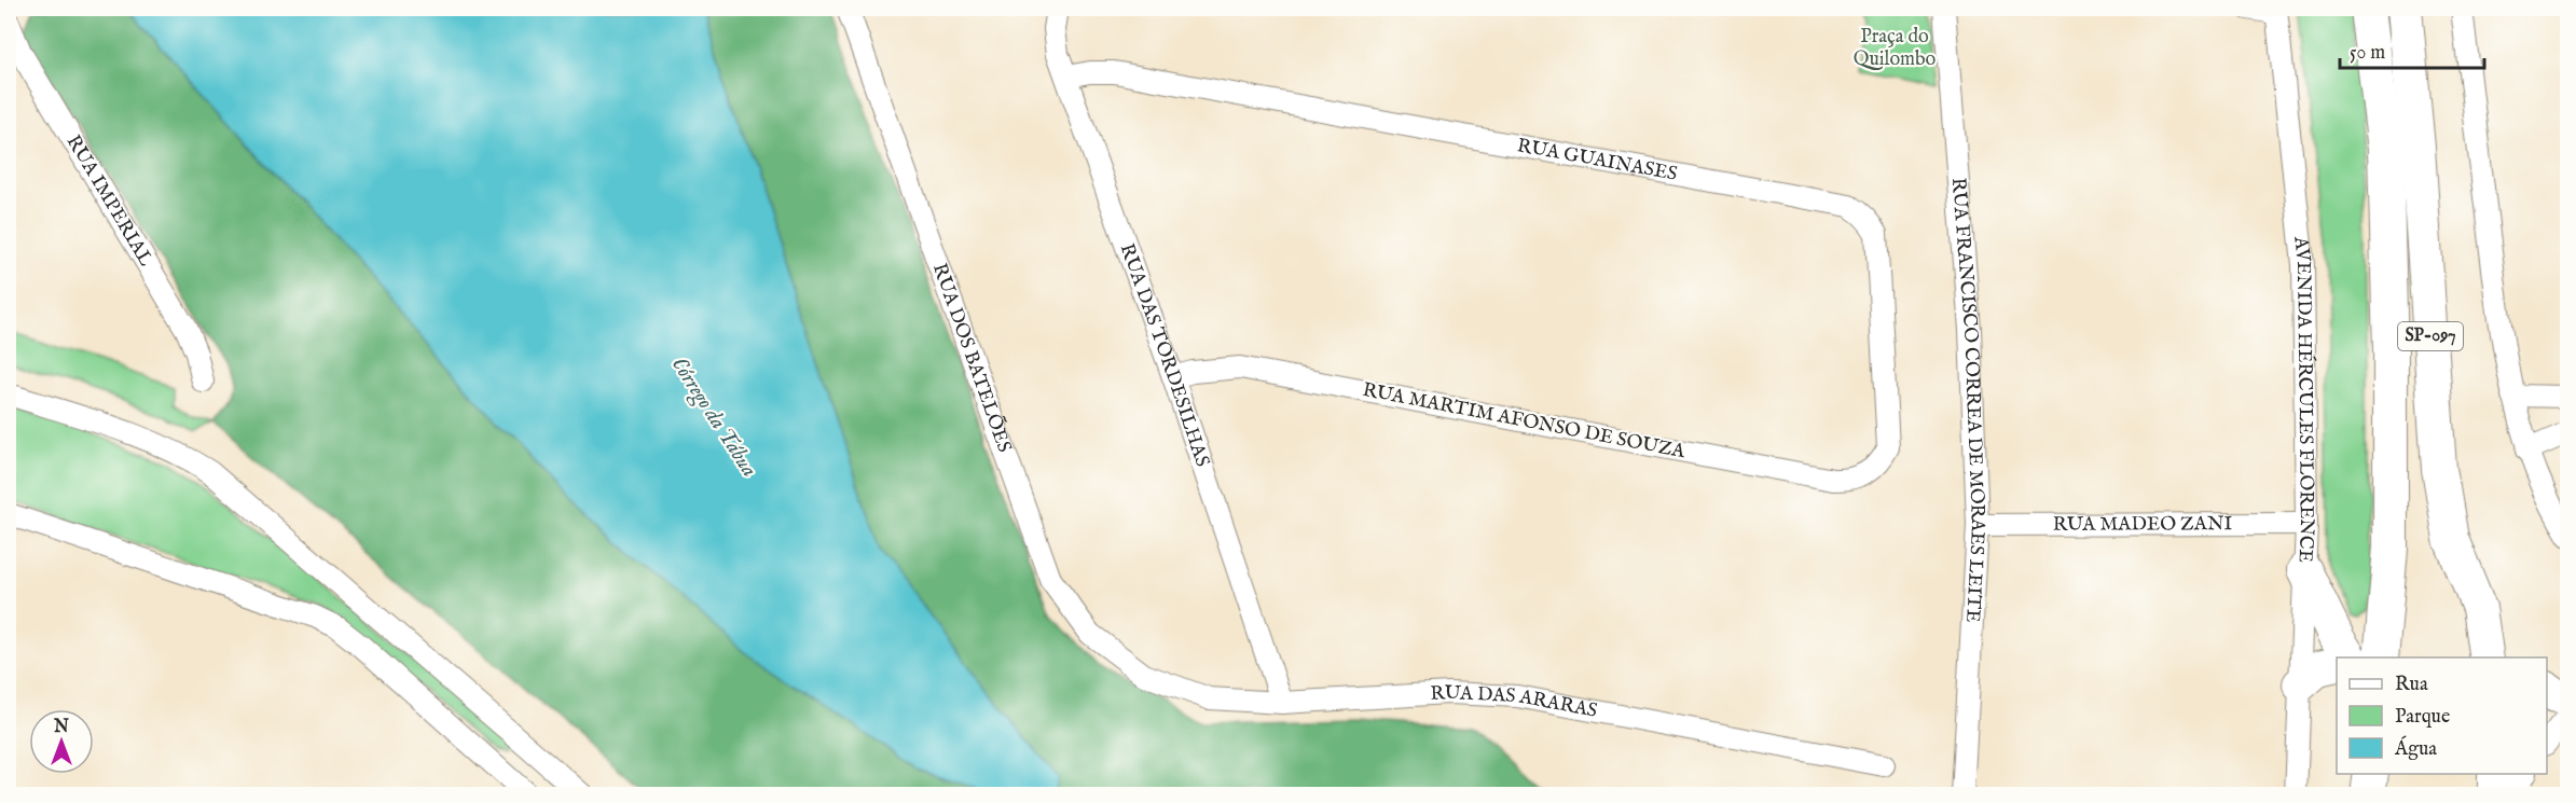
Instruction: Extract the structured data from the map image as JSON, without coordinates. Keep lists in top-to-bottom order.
{
  "streets": {
    "main road": ["SP-097"],
    "street": [
      "RUA GUAINASES",
      "RUA IMPERIAL",
      "RUA DAS TORDESILHAS",
      "RUA DOS BATELÕES",
      "RUA FRANCISCO CORREA DE MORAES LEITE",
      "AVENIDA HÉRCULES FLORENCE",
      "RUA MARTIM AFONSO DE SOUZA",
      "RUA MADEO ZANI",
      "RUA DAS ARARAS"
    ]
  },
  "crossings": [
    ["RUA GUAINASES", "RUA DAS TORDESILHAS"],
    ["RUA GUAINASES", "RUA MARTIM AFONSO DE SOUZA"],
    ["RUA DAS TORDESILHAS", "RUA MARTIM AFONSO DE SOUZA"],
    ["RUA DAS TORDESILHAS", "RUA DAS ARARAS"],
    ["RUA DOS BATELÕES", "RUA DAS ARARAS"],
    ["RUA FRANCISCO CORREA DE MORAES LEITE", "RUA MADEO ZANI"],
    ["AVENIDA HÉRCULES FLORENCE", "RUA MADEO ZANI"]
  ],
  "water": ["Córrego da Tábua"],
  "parks": ["Praça do Quilombo"],
  "legend": ["Rua", "Parque", "Água"],
  "scale_bar": "50 m",
  "north": "top"
}
